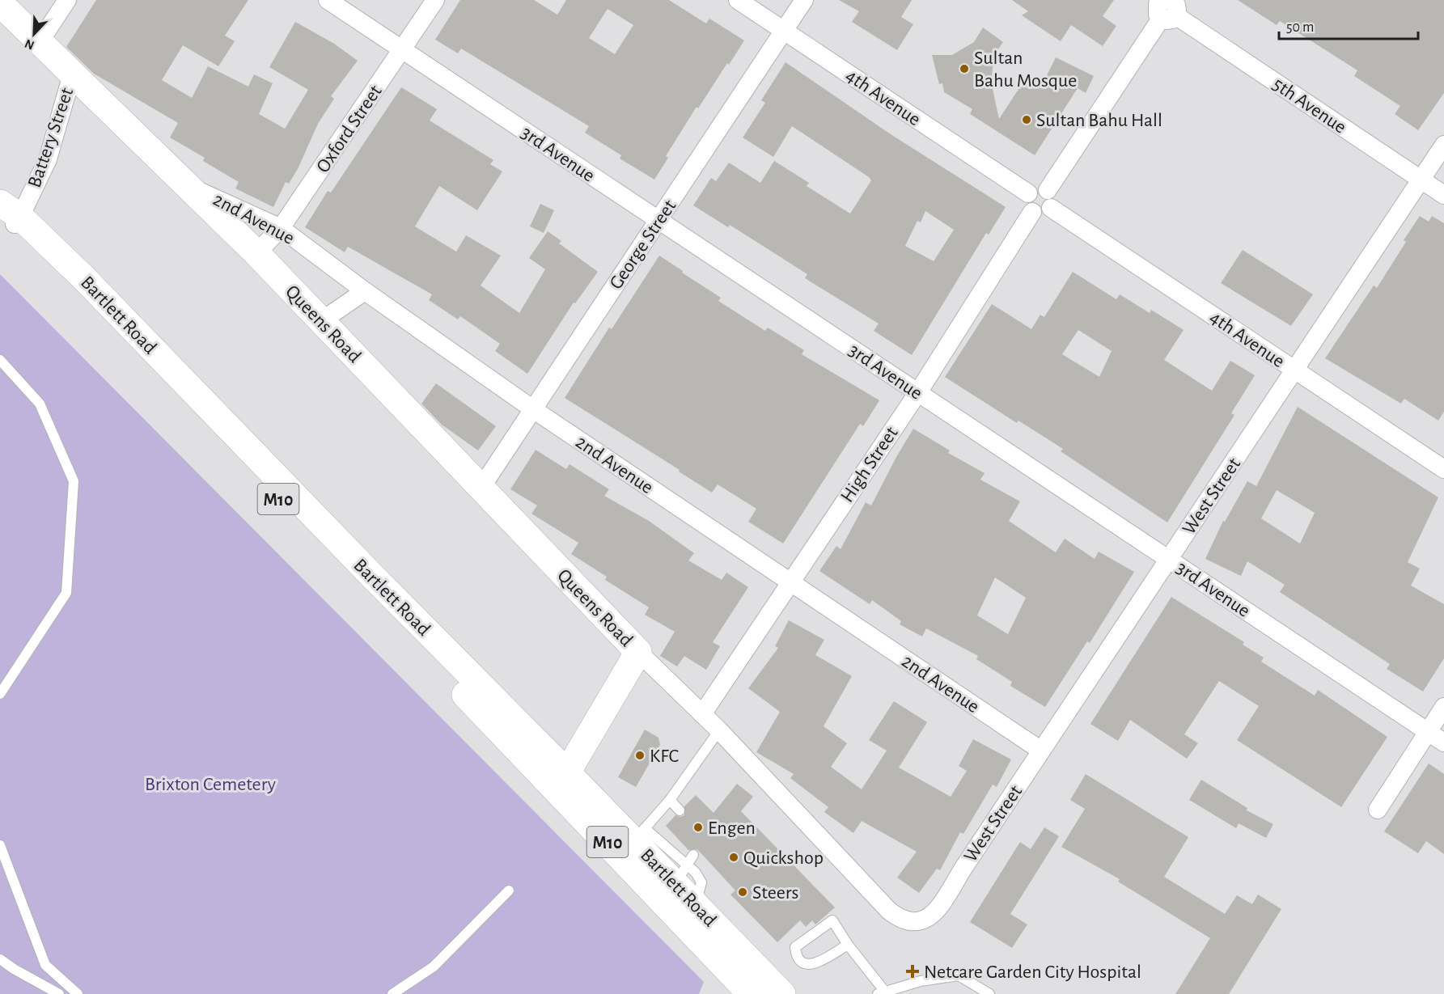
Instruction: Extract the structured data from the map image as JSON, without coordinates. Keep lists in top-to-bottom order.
{
  "streets": {
    "main road": ["Bartlett Road", "Queens Road", "M10"],
    "street": [
      "4th Avenue",
      "5th Avenue",
      "Oxford Street",
      "Battery Street",
      "3rd Avenue",
      "2nd Avenue",
      "George Street",
      "High Street",
      "West Street"
    ]
  },
  "crossings": [
    ["4th Avenue", "George Street"],
    ["4th Avenue", "High Street"],
    ["4th Avenue", "West Street"],
    ["5th Avenue", "West Street"],
    ["Oxford Street", "3rd Avenue"],
    ["Oxford Street", "2nd Avenue"],
    ["Oxford Street", "Queens Road"],
    ["Battery Street", "Bartlett Road"],
    ["Battery Street", "Queens Road"],
    ["3rd Avenue", "George Street"],
    ["3rd Avenue", "High Street"],
    ["3rd Avenue", "West Street"],
    ["2nd Avenue", "George Street"],
    ["2nd Avenue", "Queens Road"],
    ["2nd Avenue", "High Street"],
    ["2nd Avenue", "West Street"],
    ["George Street", "Queens Road"],
    ["Bartlett Road", "Queens Road"],
    ["Queens Road", "High Street"],
    ["Queens Road", "West Street"]
  ],
  "parks": ["Brixton Cemetery"],
  "places": {
    "other": [
      "Sultan Bahu Mosque",
      "Sultan Bahu Hall",
      "KFC",
      "Engen",
      "Quickshop",
      "Steers"
    ],
    "health": ["Netcare Garden City Hospital"]
  },
  "scale_bar": "50 m",
  "north": "bottom left"
}
